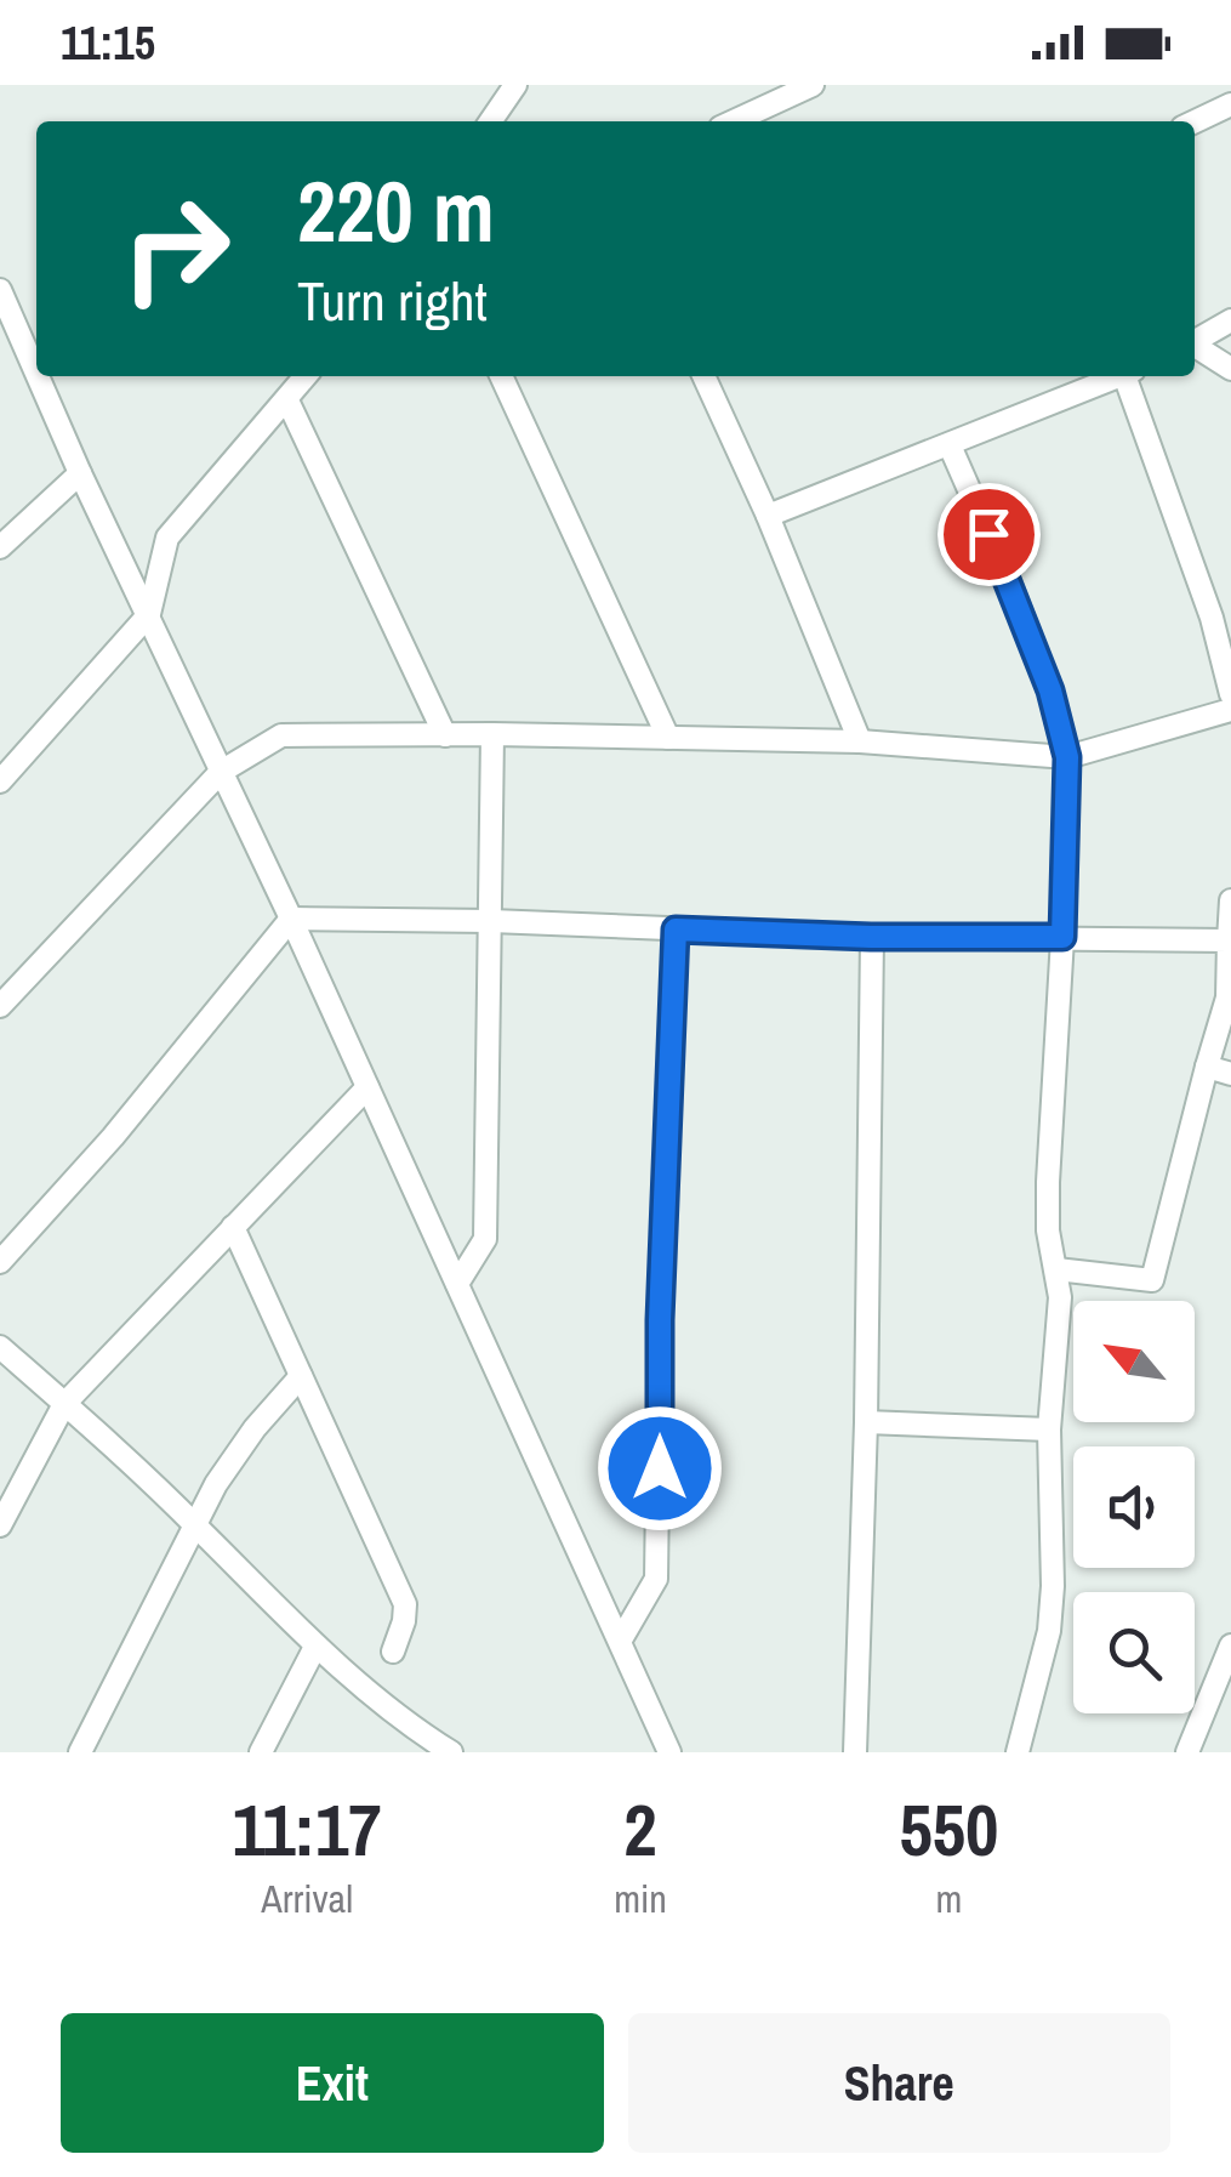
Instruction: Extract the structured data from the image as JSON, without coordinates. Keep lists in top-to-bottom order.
{
  "north": "top left",
  "page": {
    "status": "11:15",
    "turn": ["220 m", "Turn right"],
    "eta": [
      "11:17",
      "Arrival",
      "2",
      "min",
      "550",
      "m"
    ],
    "buttons": ["Exit", "Share"]
  }
}
